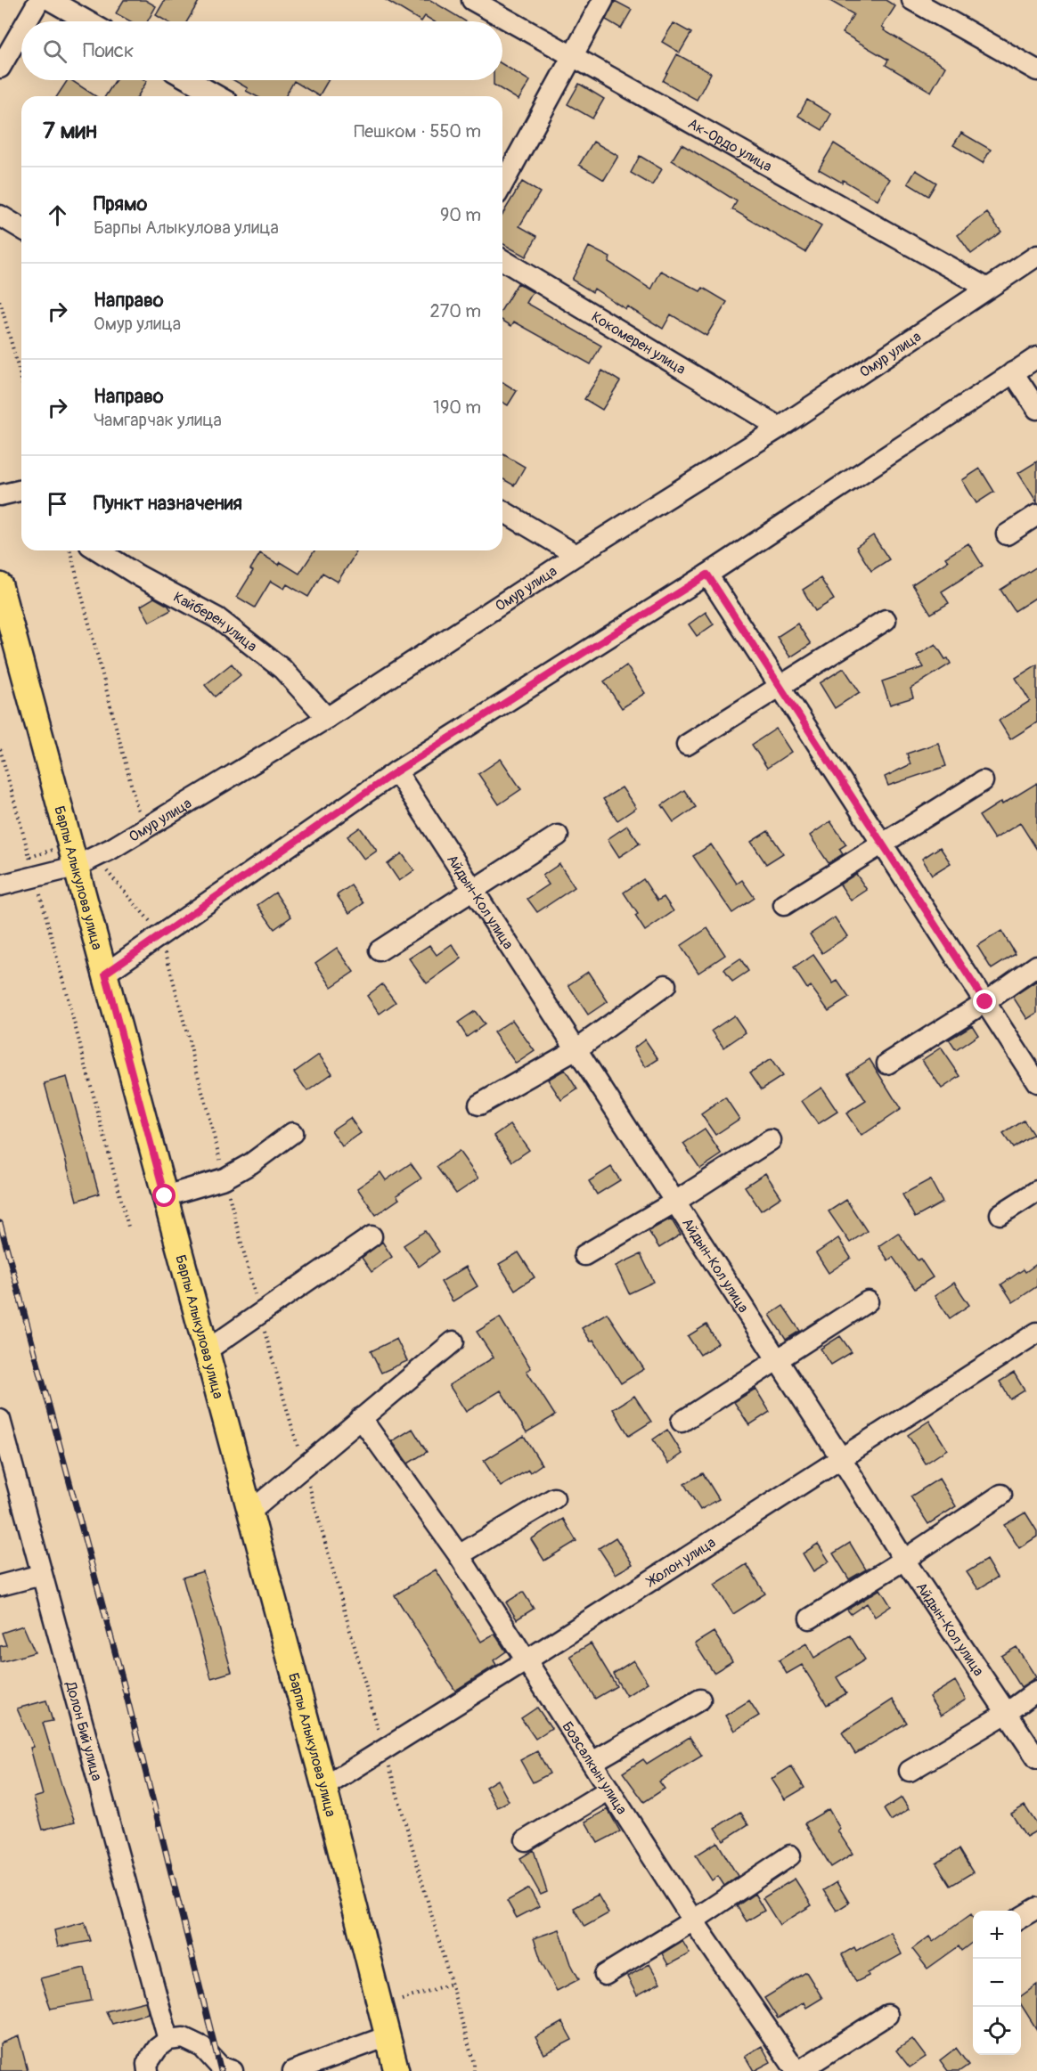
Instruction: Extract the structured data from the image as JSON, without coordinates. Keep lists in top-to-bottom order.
{
  "streets": {
    "main road": ["Барпы Алыкулова улица"],
    "street": [
      "Ак-Ордо улица",
      "Кокомерен улица",
      "Омур улица",
      "Кайберен улица",
      "Айдын-Кол улица",
      "Жолон улица",
      "Долон Бий улица",
      "Бозсалкын улица"
    ]
  },
  "crossings": [
    ["Ак-Ордо улица", "Омур улица"],
    ["Кокомерен улица", "Омур улица"],
    ["Омур улица", "Кайберен улица"],
    ["Омур улица", "Барпы Алыкулова улица"],
    ["Барпы Алыкулова улица", "Жолон улица"],
    ["Айдын-Кол улица", "Жолон улица"],
    ["Жолон улица", "Бозсалкын улица"]
  ],
  "page": {
    "search": "Поиск",
    "heading": ["7 мин", "Пешком · 550 m"],
    "list": [
      ["Прямо", "Барпы Алыкулова улица", "90 m"],
      ["Направо", "Омур улица", "270 m"],
      ["Направо", "Чамгарчак улица", "190 m"],
      "Пункт назначения"
    ],
    "map_buttons": ["+", "−"]
  }
}
